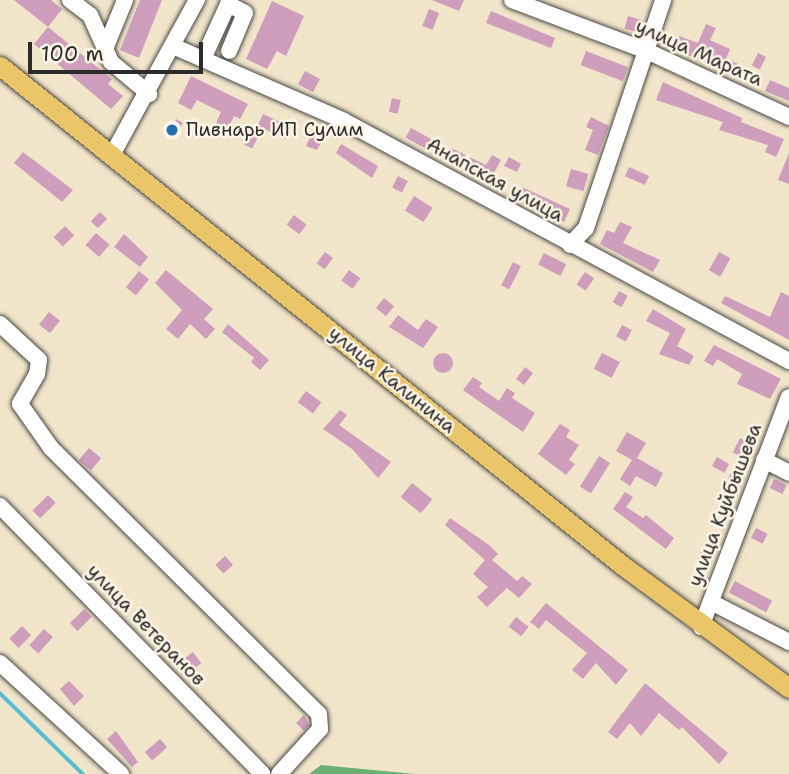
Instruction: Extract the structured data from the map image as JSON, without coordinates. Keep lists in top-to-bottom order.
{
  "streets": {
    "main road": ["улица Калинина"],
    "street": [
      "улица Марата",
      "Анапская улица",
      "улица Куйбышева",
      "улица Ветеранов"
    ]
  },
  "crossings": [
    ["улица Калинина", "улица Куйбышева"]
  ],
  "places": ["Пивнарь ИП Сулим"],
  "scale_bar": "100 m"
}
